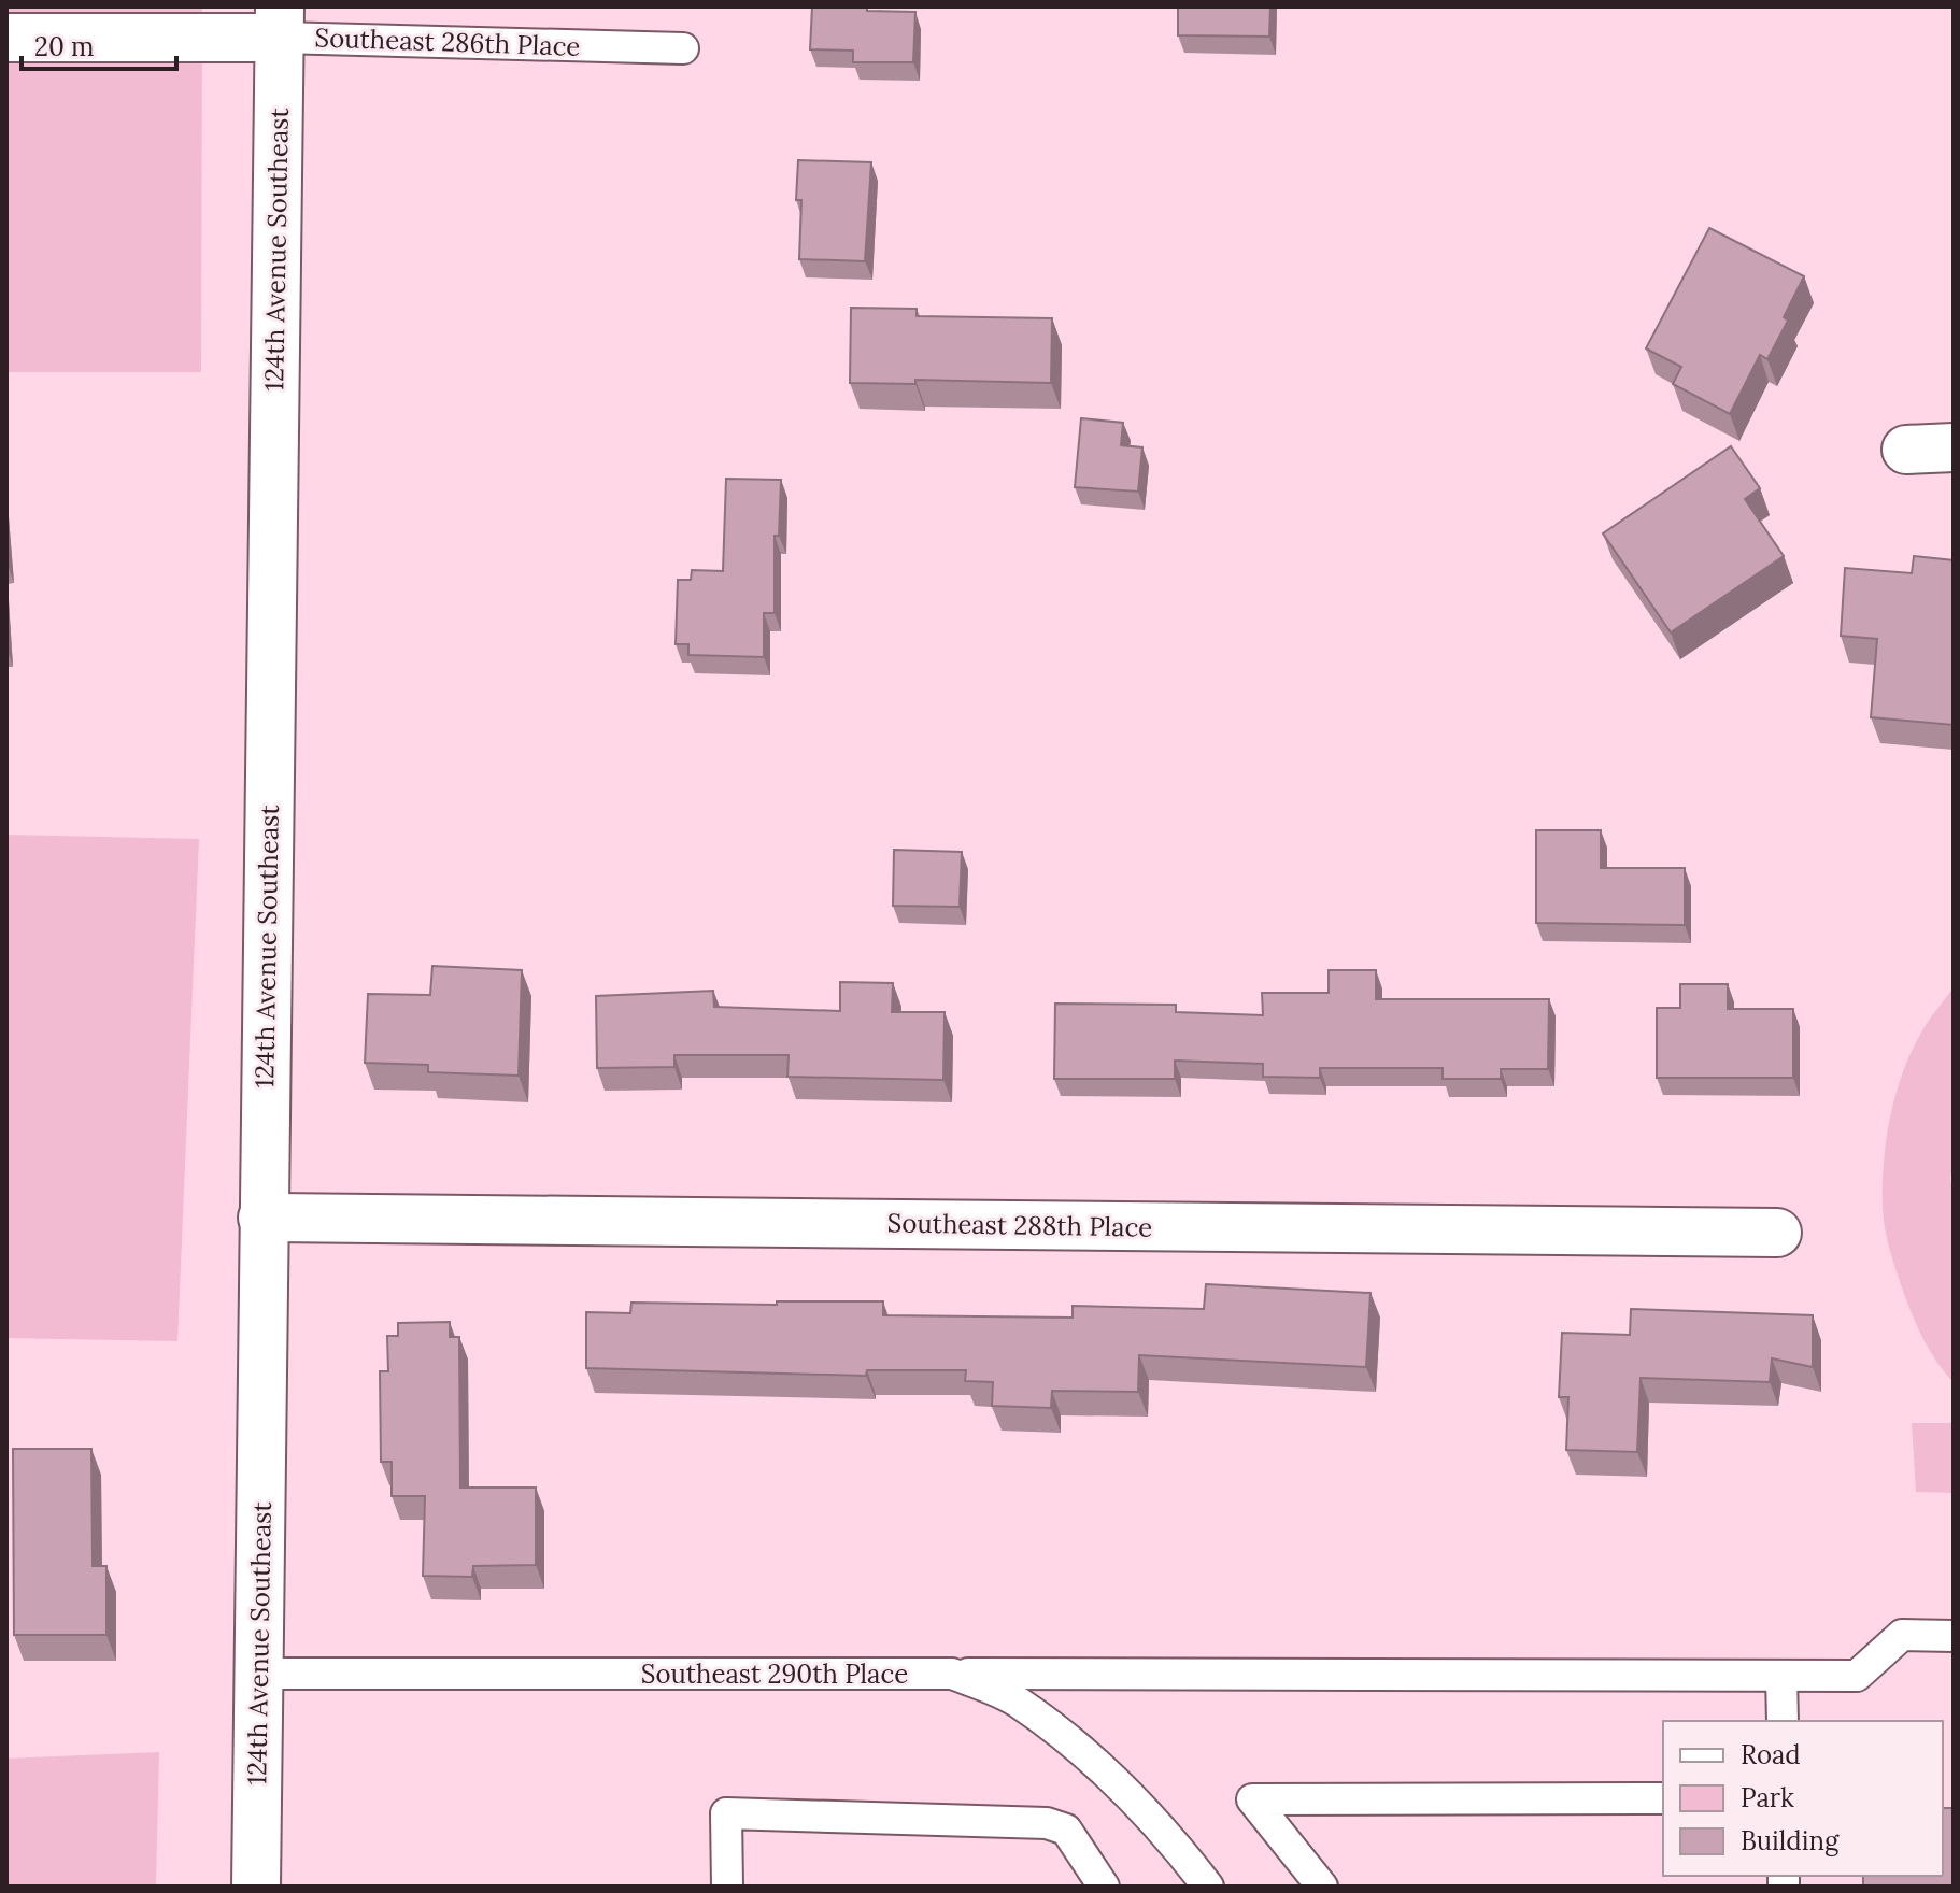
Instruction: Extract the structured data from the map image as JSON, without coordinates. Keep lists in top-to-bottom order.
{
  "streets": {
    "street": ["Southeast 286th Place", "124th Avenue Southeast", "Southeast 288th Place"],
    "lane": ["Southeast 290th Place"]
  },
  "crossings": [
    ["Southeast 286th Place", "124th Avenue Southeast"],
    ["124th Avenue Southeast", "Southeast 288th Place"],
    ["124th Avenue Southeast", "Southeast 290th Place"]
  ],
  "legend": ["Road", "Park", "Building"],
  "scale_bar": "20 m"
}
